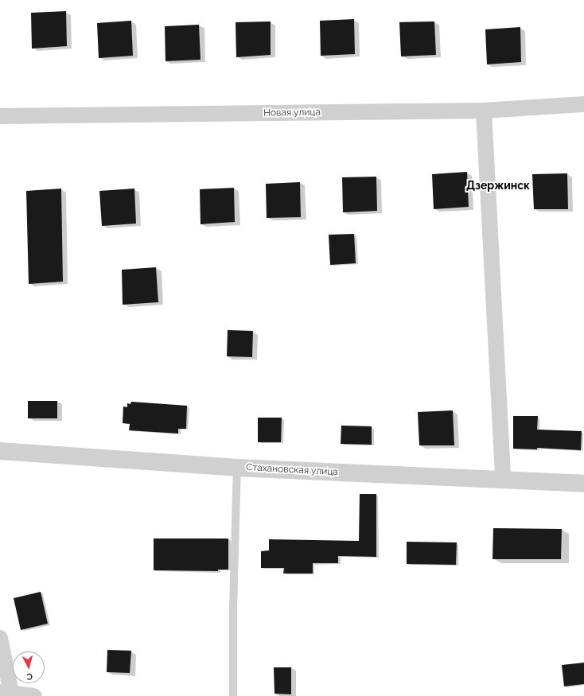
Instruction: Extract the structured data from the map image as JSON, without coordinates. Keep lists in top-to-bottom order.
{
  "streets": {
    "street": ["Новая улица", "Стахановская улица"]
  },
  "districts": ["Дзержинск"],
  "north": "bottom"
}
